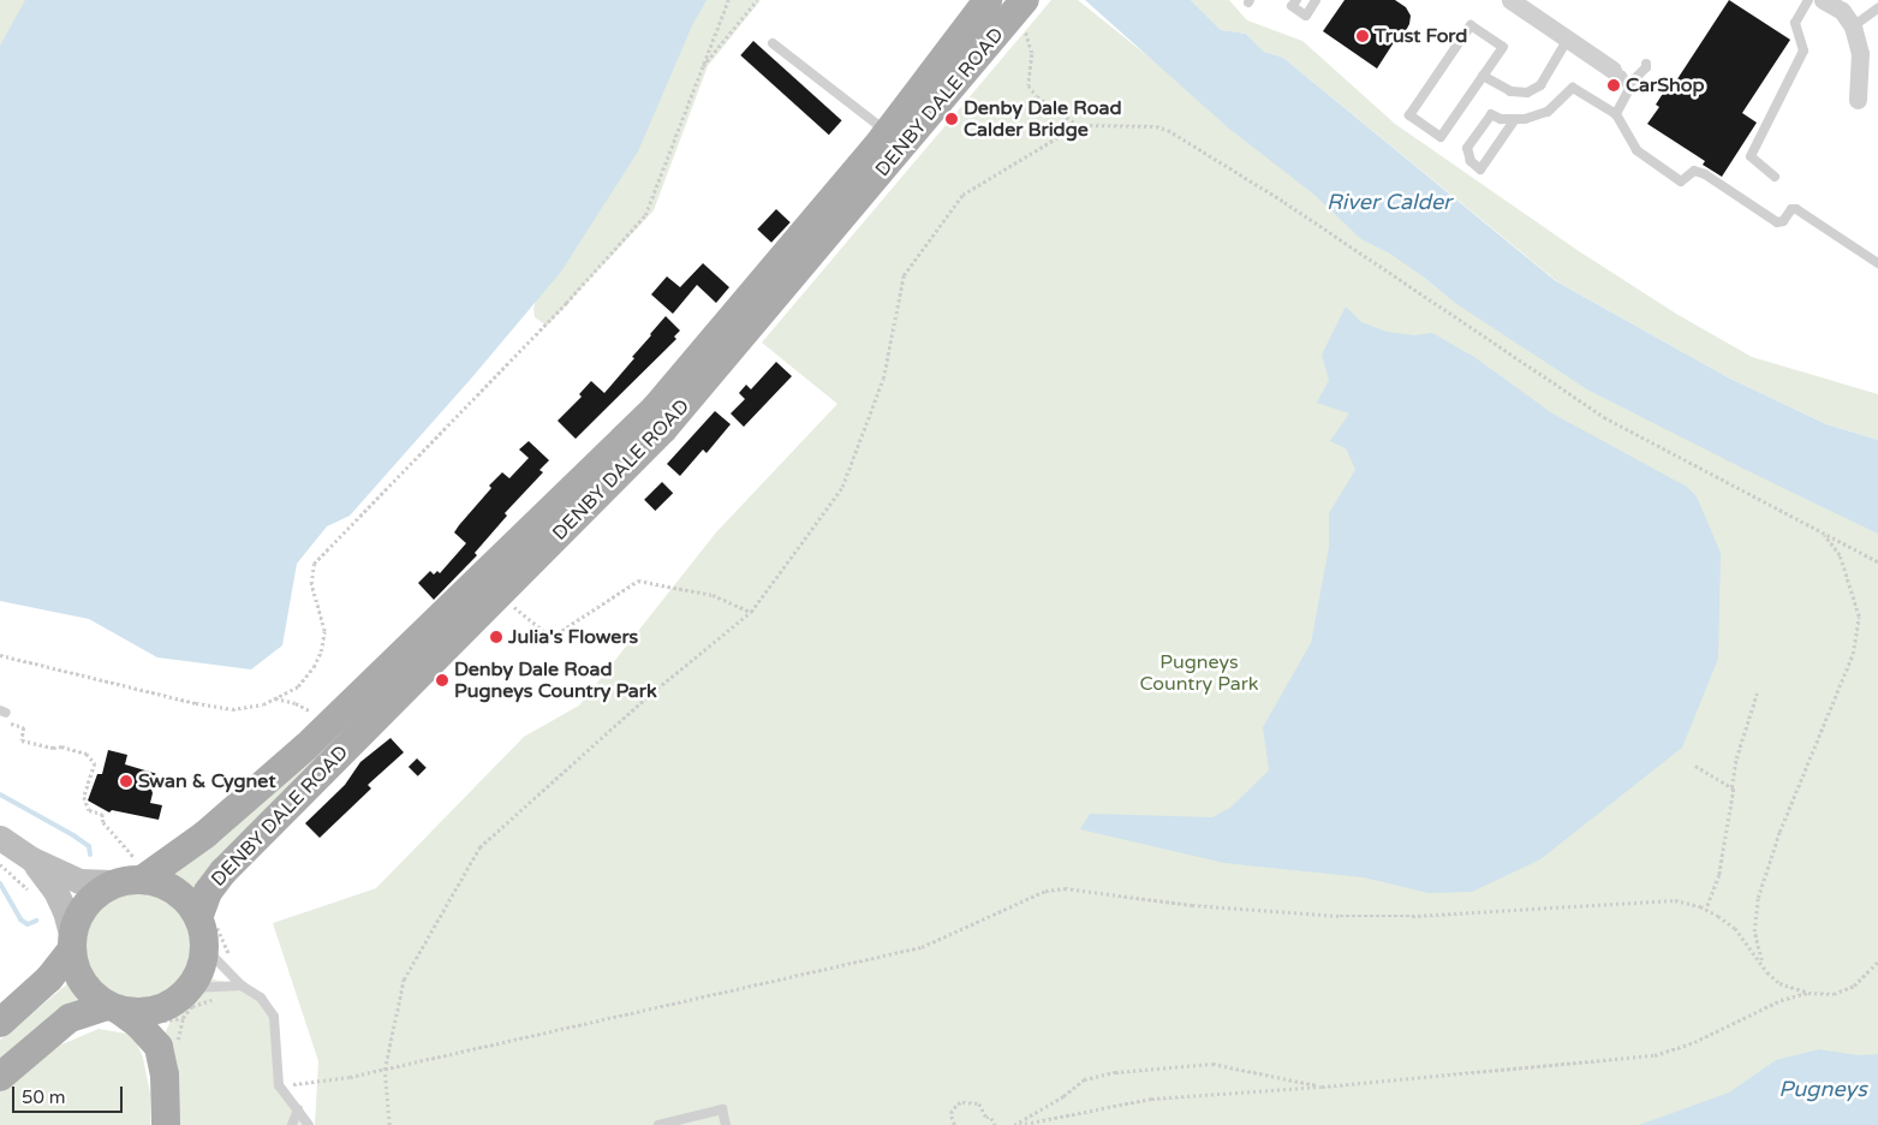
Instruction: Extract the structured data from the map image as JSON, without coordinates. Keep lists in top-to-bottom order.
{
  "streets": {
    "main road": ["DENBY DALE ROAD"]
  },
  "water": ["River Calder", "Pugneys"],
  "parks": ["Pugneys Country Park"],
  "places": [
    "Trust Ford",
    "CarShop",
    "Denby Dale Road Calder Bridge",
    "Julia's Flowers",
    "Denby Dale Road Pugneys Country Park",
    "Swan & Cygnet"
  ],
  "scale_bar": "50 m"
}
